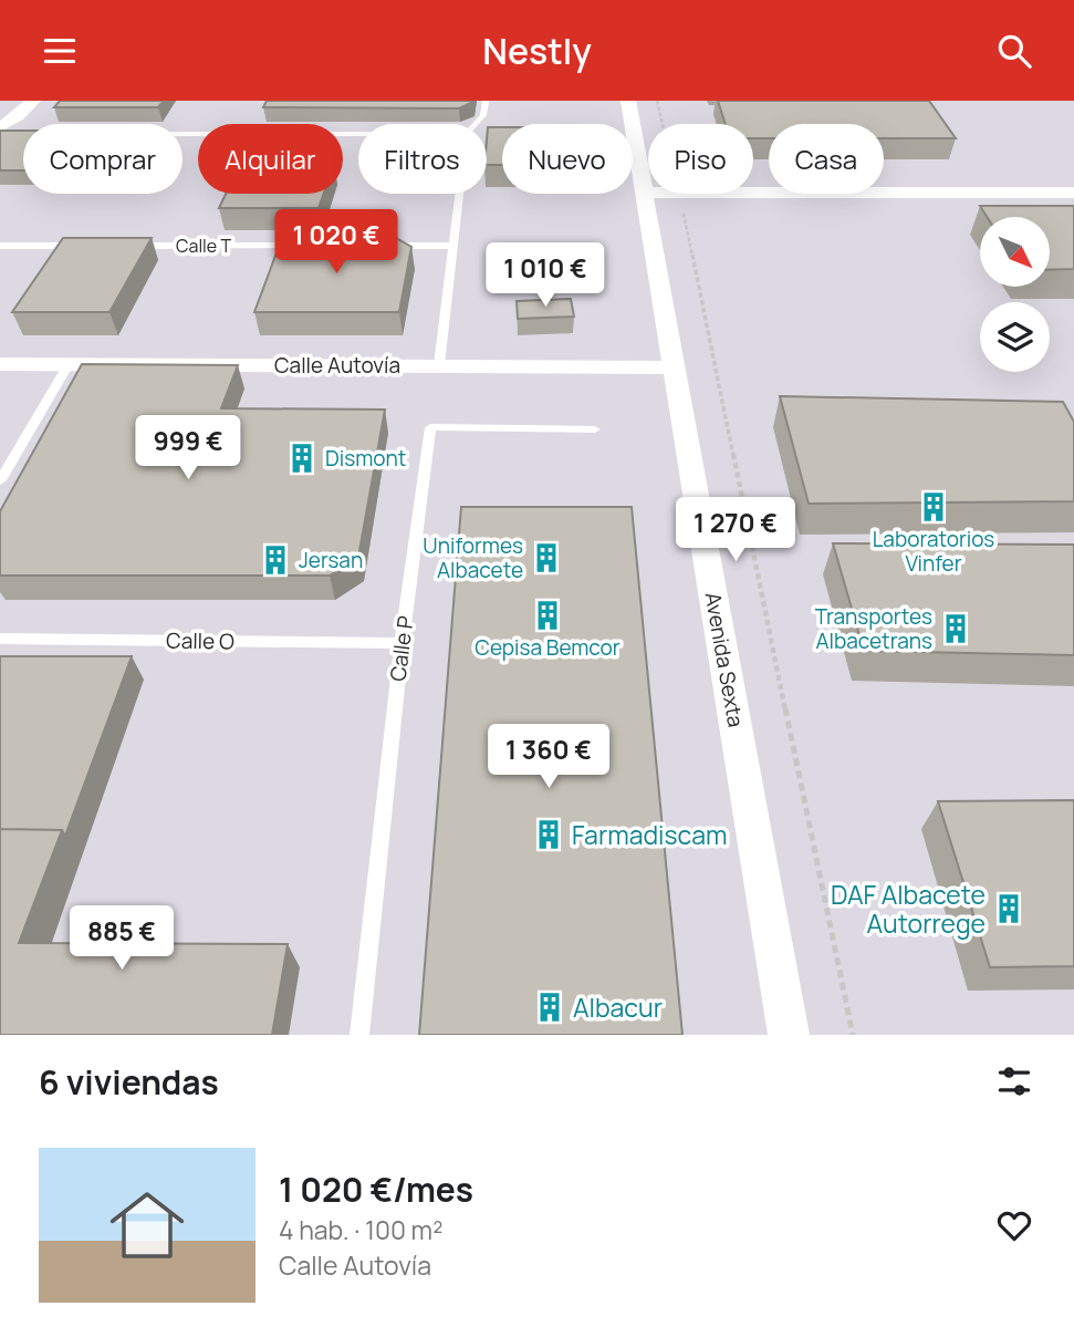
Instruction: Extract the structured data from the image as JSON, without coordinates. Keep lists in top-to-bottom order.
{
  "streets": {
    "street": ["Calle Autovía", "Avenida Sexta"],
    "lane": ["Calle T", "Calle O", "Calle P"]
  },
  "crossings": [
    ["Calle Autovía", "Avenida Sexta"],
    ["Calle O", "Calle P"]
  ],
  "places": {
    "building": [
      "Dismont",
      "Laboratorios Vinfer",
      "Uniformes Albacete",
      "Jersan",
      "Cepisa Bemcor",
      "Transportes Albacetrans",
      "Farmadiscam",
      "DAF Albacete Autorrege",
      "Albacur"
    ]
  },
  "north": "bottom right",
  "page": {
    "header": "Nestly",
    "chip": [
      "Comprar",
      "Alquilar",
      "Filtros",
      "Nuevo",
      "Piso",
      "Casa"
    ],
    "price": [
      "1 020 €",
      "1 010 €",
      "999 €",
      "1 270 €",
      "1 360 €",
      "885 €"
    ],
    "heading": "6 viviendas",
    "list": [
      {
        "name": "1 020 €/mes",
        "note": "4 hab. · 100 m² · Calle Autovía"
      }
    ]
  }
}
